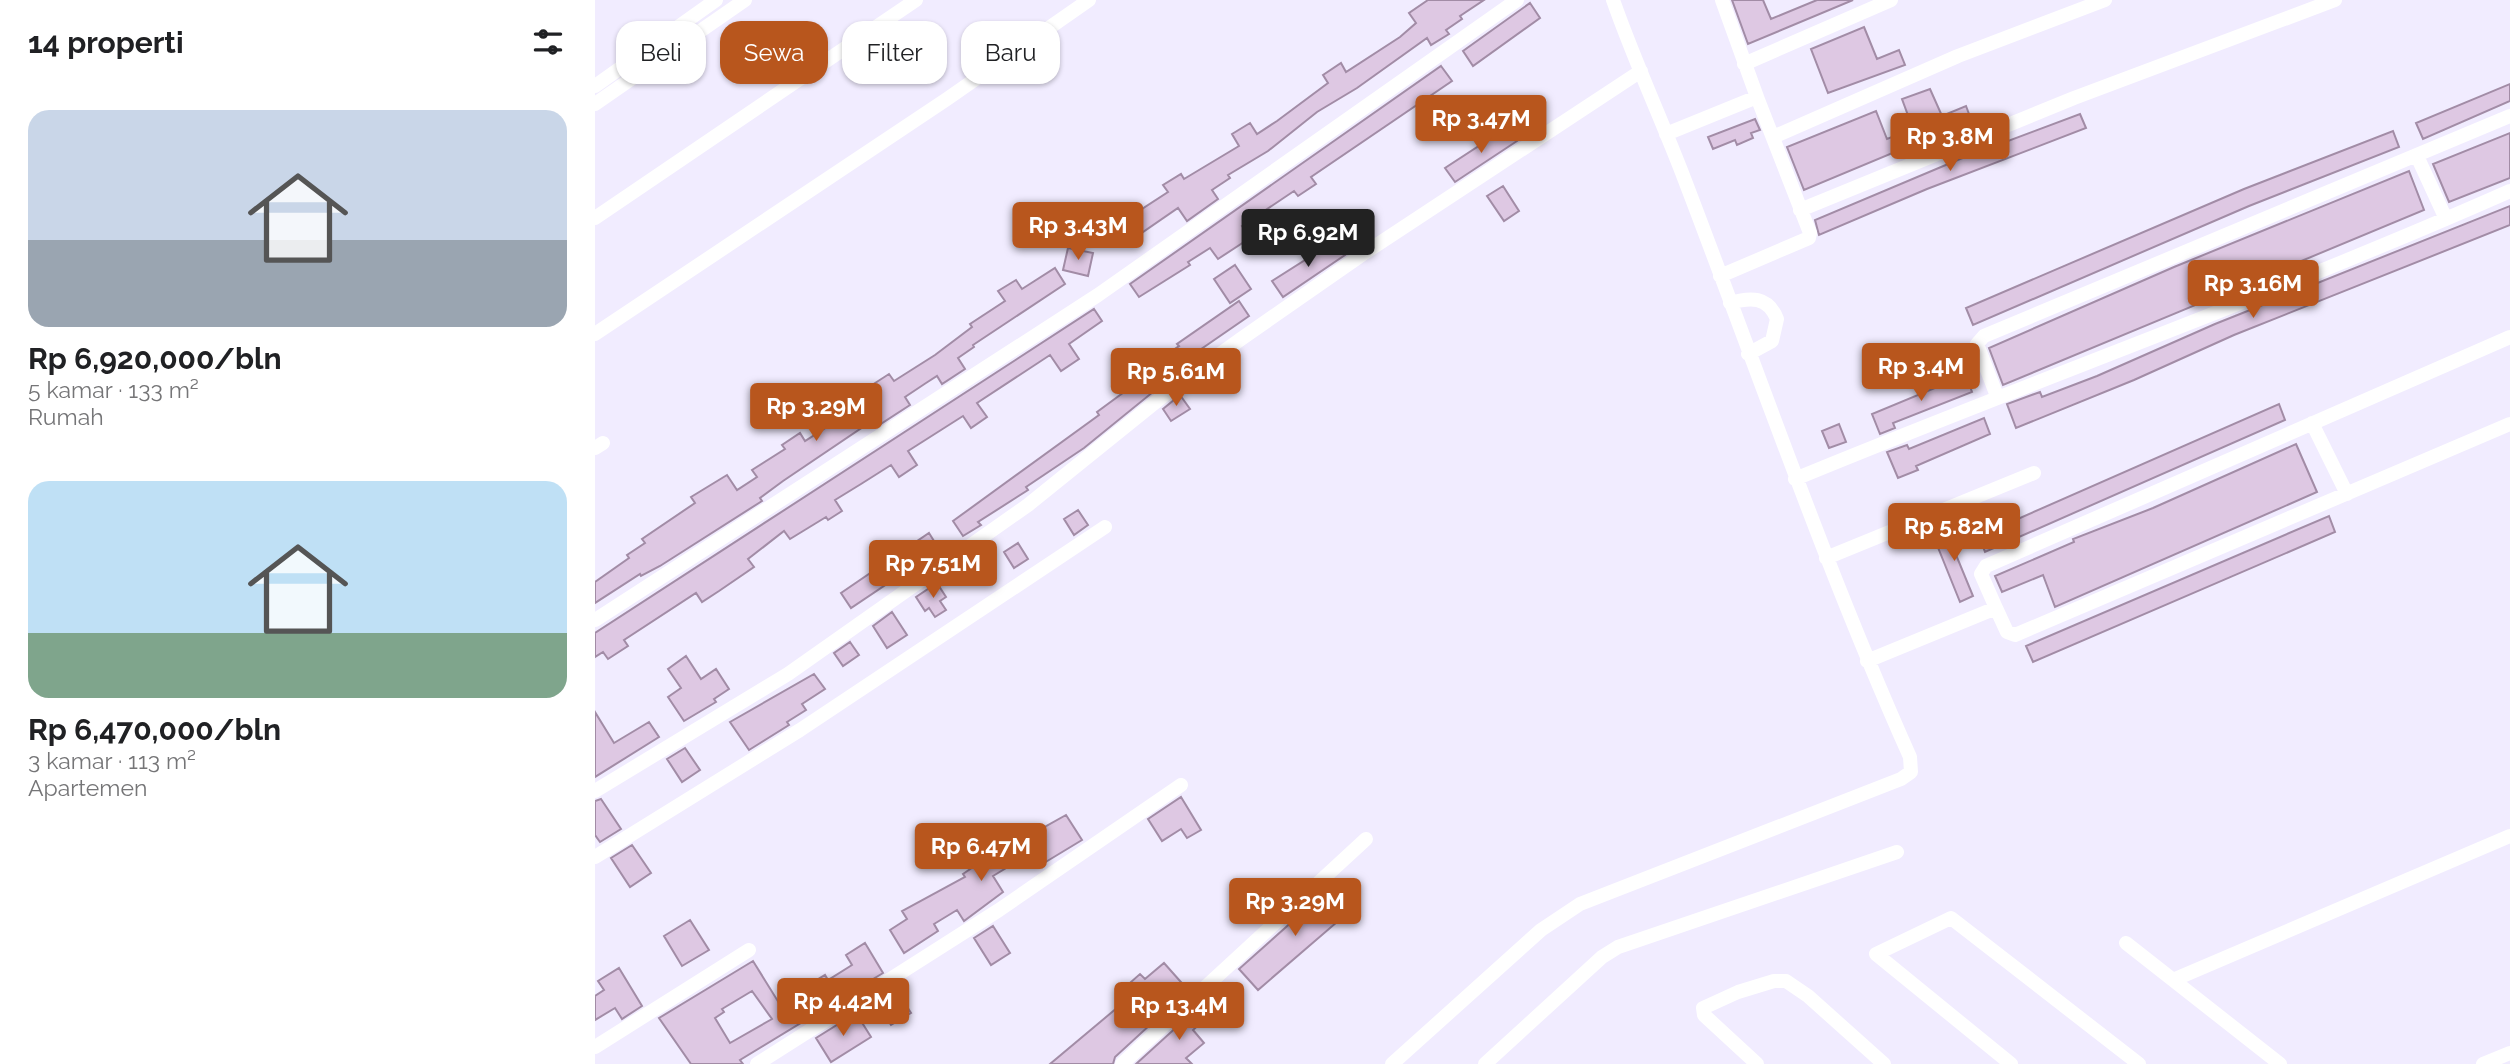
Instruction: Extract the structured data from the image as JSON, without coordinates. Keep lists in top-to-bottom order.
{
  "page": {
    "heading": "14 properti",
    "chip": [
      "Beli",
      "Sewa",
      "Filter",
      "Baru"
    ],
    "list": [
      {
        "name": "Rp 6,920,000/bln",
        "note": "5 kamar · 133 m² · Rumah"
      },
      {
        "name": "Rp 6,470,000/bln",
        "note": "3 kamar · 113 m² · Apartemen"
      }
    ],
    "price": [
      "Rp 3.47M",
      "Rp 3.8M",
      "Rp 3.43M",
      "Rp 6.92M",
      "Rp 3.16M",
      "Rp 3.4M",
      "Rp 5.61M",
      "Rp 3.29M",
      "Rp 5.82M",
      "Rp 7.51M",
      "Rp 6.47M",
      "Rp 3.29M",
      "Rp 4.42M",
      "Rp 13.4M"
    ]
  }
}
